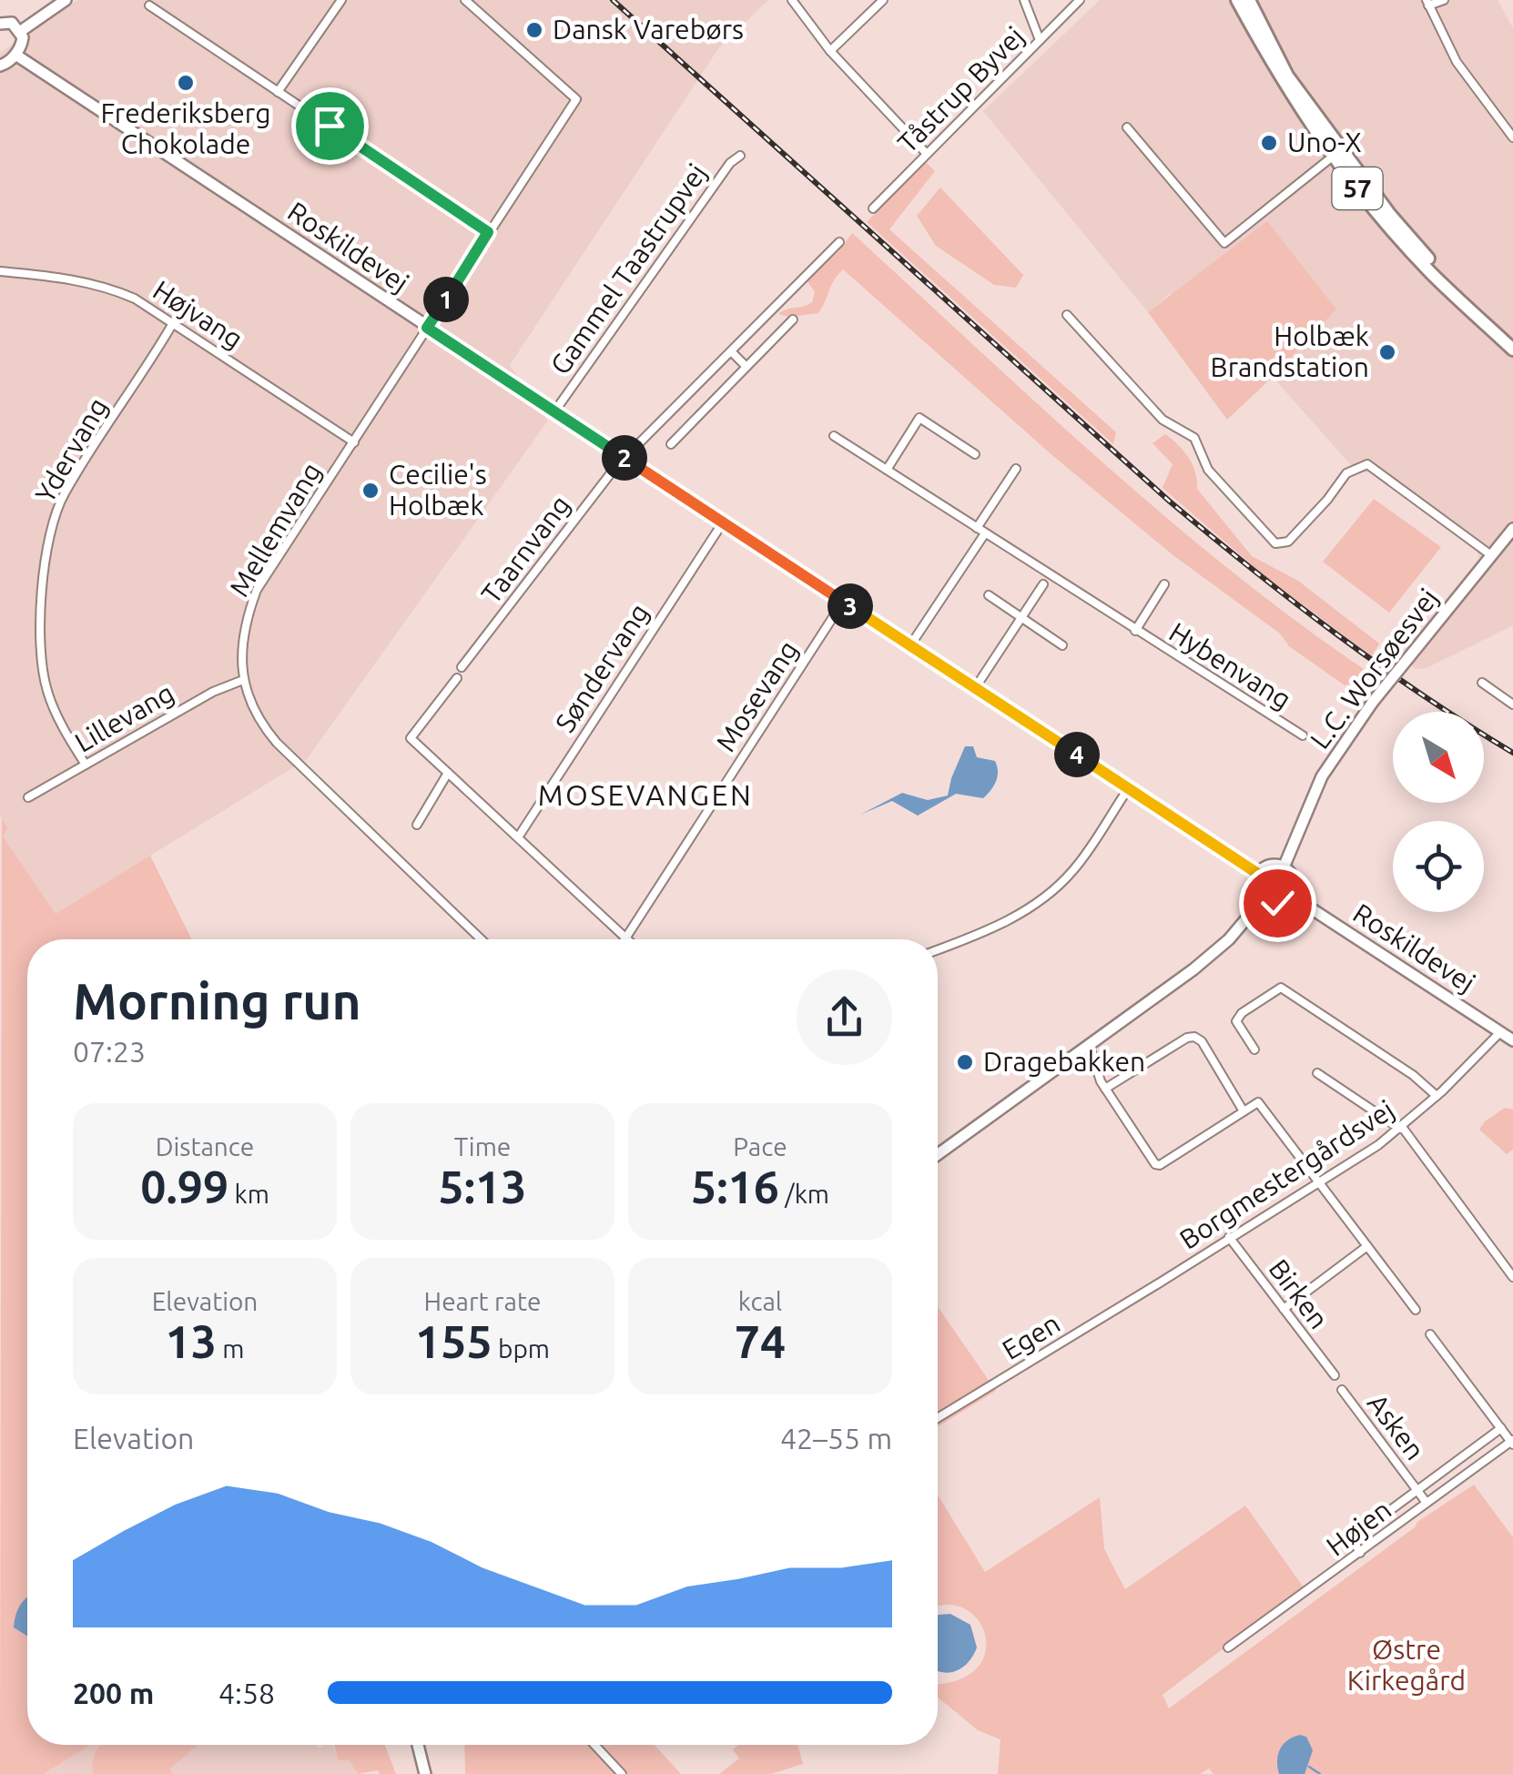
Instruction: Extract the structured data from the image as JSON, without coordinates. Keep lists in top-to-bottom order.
{
  "streets": {
    "main road": ["57"],
    "street": [
      "Tåstrup Byvej",
      "Roskildevej",
      "Gammel Taastrupvej",
      "Højvang",
      "Ydervang",
      "Mellemvang",
      "Taarnvang",
      "Hybenvang",
      "Søndervang",
      "L.C. Worsøesvej",
      "Mosevang",
      "Lillevang",
      "Borgmestergårdsvej",
      "Birken",
      "Egen",
      "Asken",
      "Højen"
    ]
  },
  "crossings": [
    ["Roskildevej", "Gammel Taastrupvej"],
    ["Roskildevej", "Mellemvang"],
    ["Roskildevej", "Taarnvang"],
    ["Roskildevej", "Søndervang"],
    ["Roskildevej", "L.C. Worsøesvej"],
    ["Roskildevej", "Mosevang"],
    ["Roskildevej", "Borgmestergårdsvej"],
    ["Højvang", "Ydervang"],
    ["Højvang", "Mellemvang"],
    ["Ydervang", "Lillevang"],
    ["Mellemvang", "Lillevang"],
    ["Borgmestergårdsvej", "Birken"],
    ["Borgmestergårdsvej", "Egen"],
    ["Asken", "Højen"]
  ],
  "districts": ["MOSEVANGEN"],
  "parks": ["Østre Kirkegård"],
  "places": [
    "Dansk Varebørs",
    "Frederiksberg Chokolade",
    "Uno-X",
    "Holbæk Brandstation",
    "Cecilie's Holbæk",
    "Dragebakken"
  ],
  "north": "bottom right",
  "page": {
    "pins": [
      "1",
      "2",
      "3",
      "4"
    ],
    "heading": ["Morning run", "07:23"],
    "stats": [
      ["Distance", "0.99 km"],
      ["Time", "5:13"],
      ["Pace", "5:16 /km"],
      ["Elevation", "13 m"],
      ["Heart rate", "155 bpm"],
      ["kcal", "74"]
    ],
    "chart": ["Elevation", "42–55 m"],
    "list": [
      {
        "name": "200 m",
        "note": "4:58"
      }
    ]
  }
}
